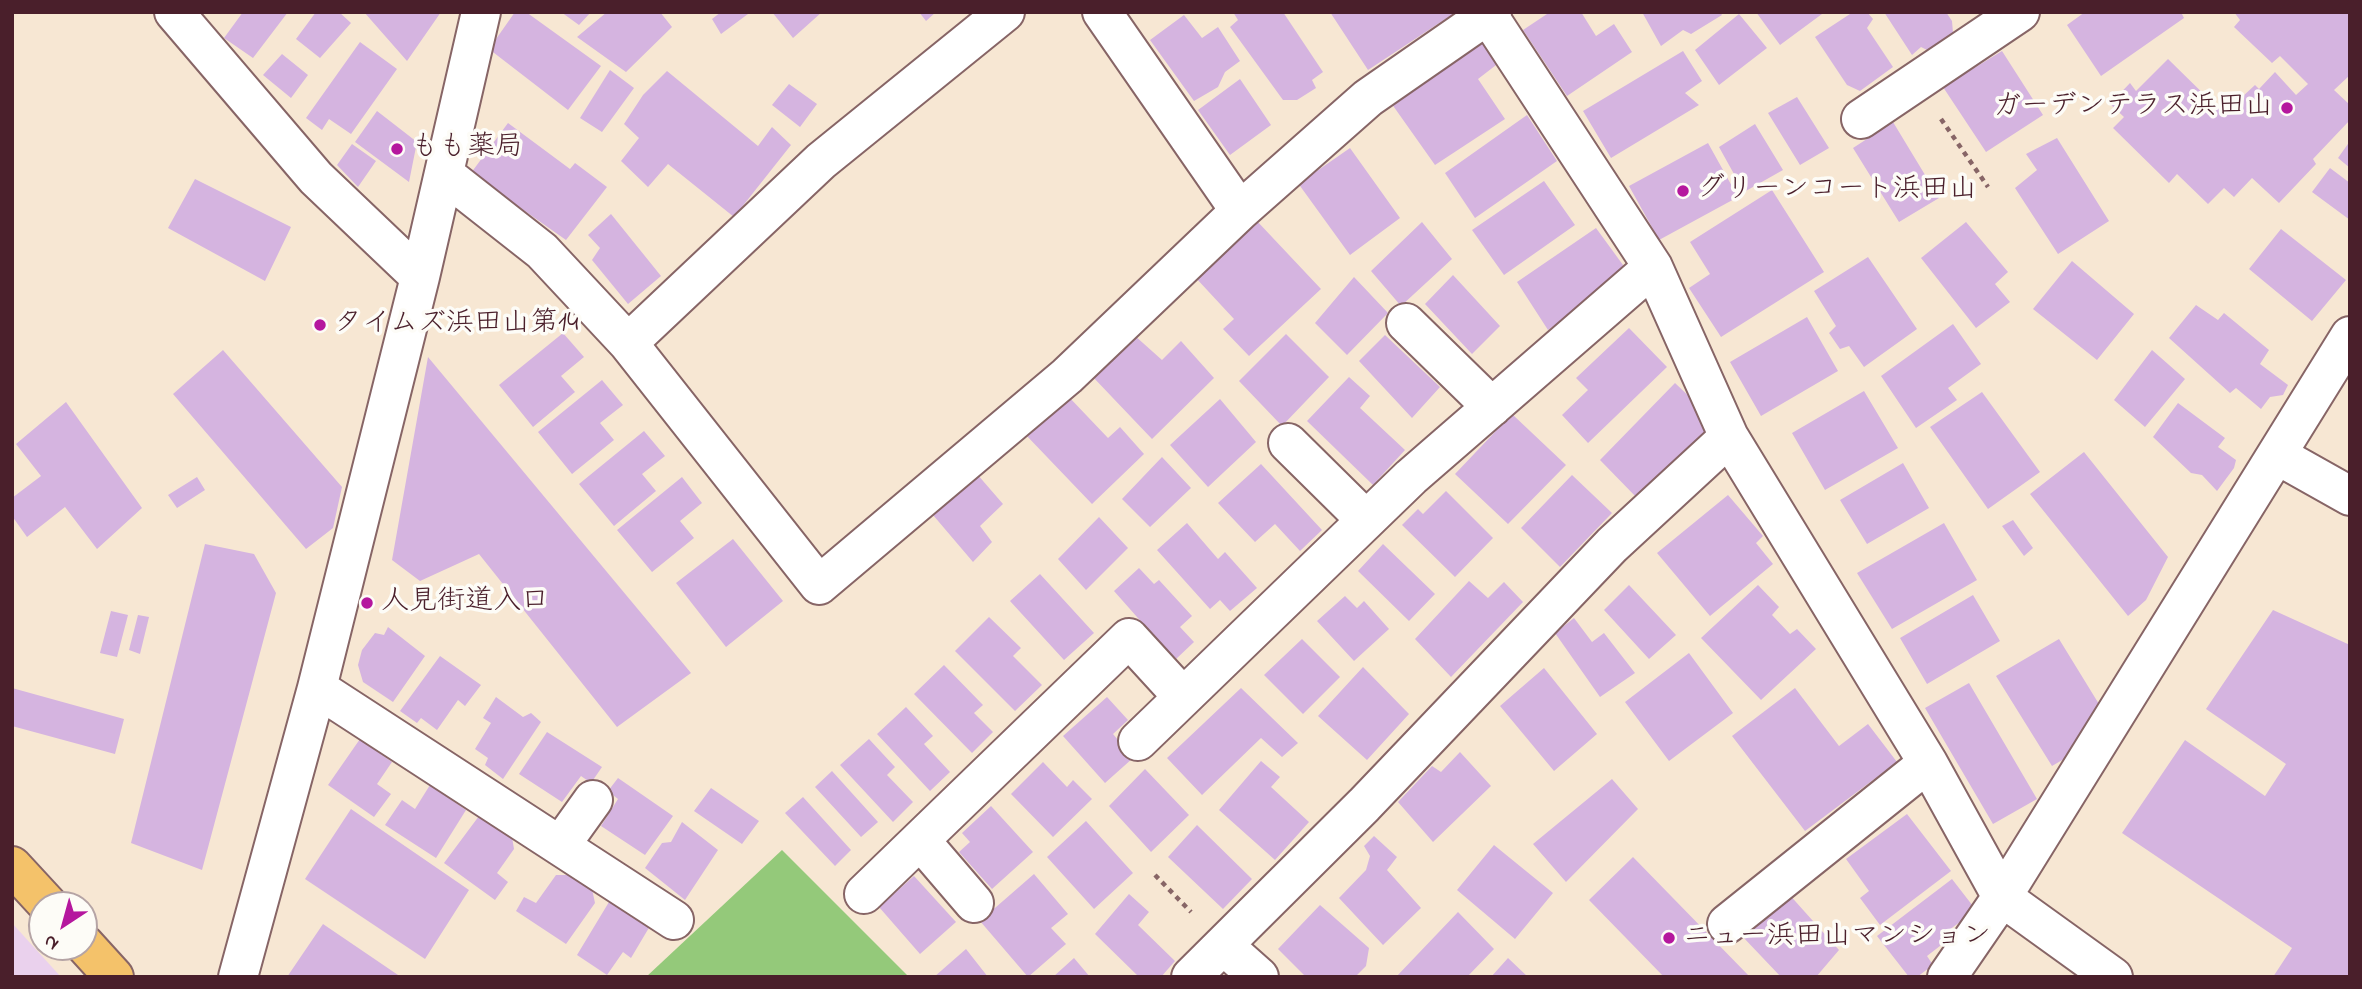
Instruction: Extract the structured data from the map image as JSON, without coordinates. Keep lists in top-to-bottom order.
{
  "places": [
    "ガーデンテラス浜田山",
    "もも薬局",
    "グリーンコート浜田山",
    "タイムズ浜田山第14",
    "人見街道入口",
    "ニュー浜田山マンション"
  ],
  "north": "bottom left"
}
